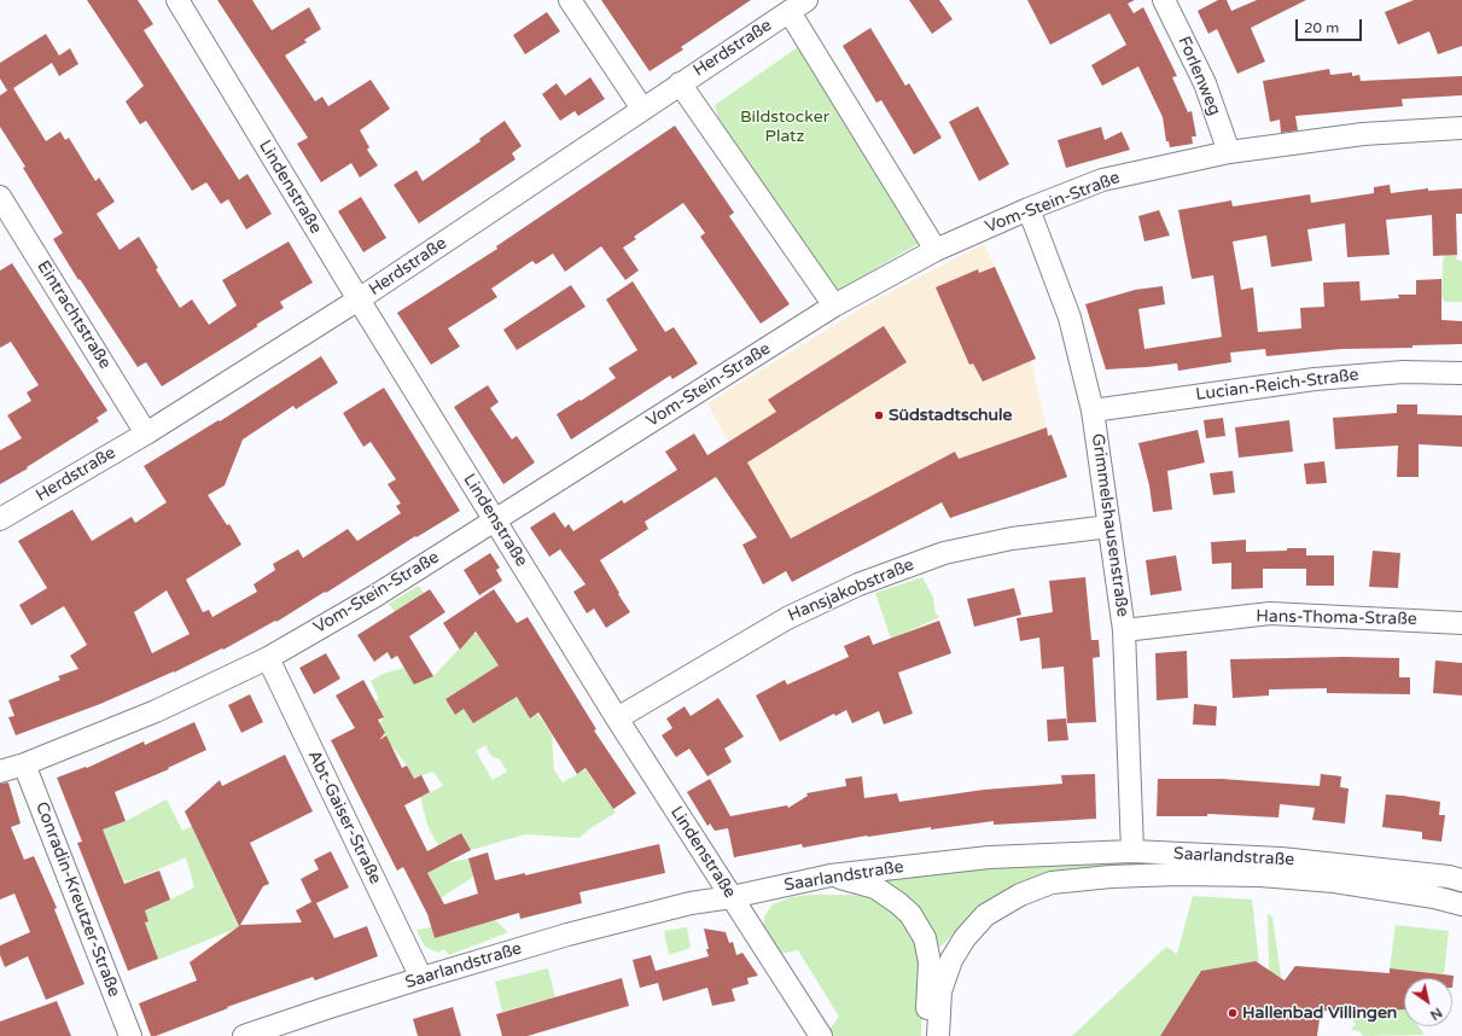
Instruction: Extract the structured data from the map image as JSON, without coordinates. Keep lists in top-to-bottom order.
{
  "streets": {
    "street": [
      "Herdstraße",
      "Forlenweg",
      "Lindenstraße",
      "Vom-Stein-Straße",
      "Eintrachtstraße",
      "Lucian-Reich-Straße",
      "Grimmelshausenstraße",
      "Hansjakobstraße",
      "Hans-Thoma-Straße",
      "Abt-Gaiser-Straße",
      "Saarlandstraße",
      "Conradin-Kreutzer-Straße"
    ]
  },
  "crossings": [
    ["Herdstraße", "Lindenstraße"],
    ["Herdstraße", "Eintrachtstraße"],
    ["Forlenweg", "Vom-Stein-Straße"],
    ["Lindenstraße", "Vom-Stein-Straße"],
    ["Lindenstraße", "Hansjakobstraße"],
    ["Lindenstraße", "Saarlandstraße"],
    ["Vom-Stein-Straße", "Grimmelshausenstraße"],
    ["Vom-Stein-Straße", "Abt-Gaiser-Straße"],
    ["Vom-Stein-Straße", "Conradin-Kreutzer-Straße"],
    ["Lucian-Reich-Straße", "Grimmelshausenstraße"],
    ["Grimmelshausenstraße", "Hansjakobstraße"],
    ["Grimmelshausenstraße", "Hans-Thoma-Straße"],
    ["Grimmelshausenstraße", "Saarlandstraße"],
    ["Abt-Gaiser-Straße", "Saarlandstraße"]
  ],
  "parks": ["Bildstocker Platz"],
  "places": ["Südstadtschule", "Hallenbad Villingen"],
  "scale_bar": "20 m",
  "north": "bottom right"
}
